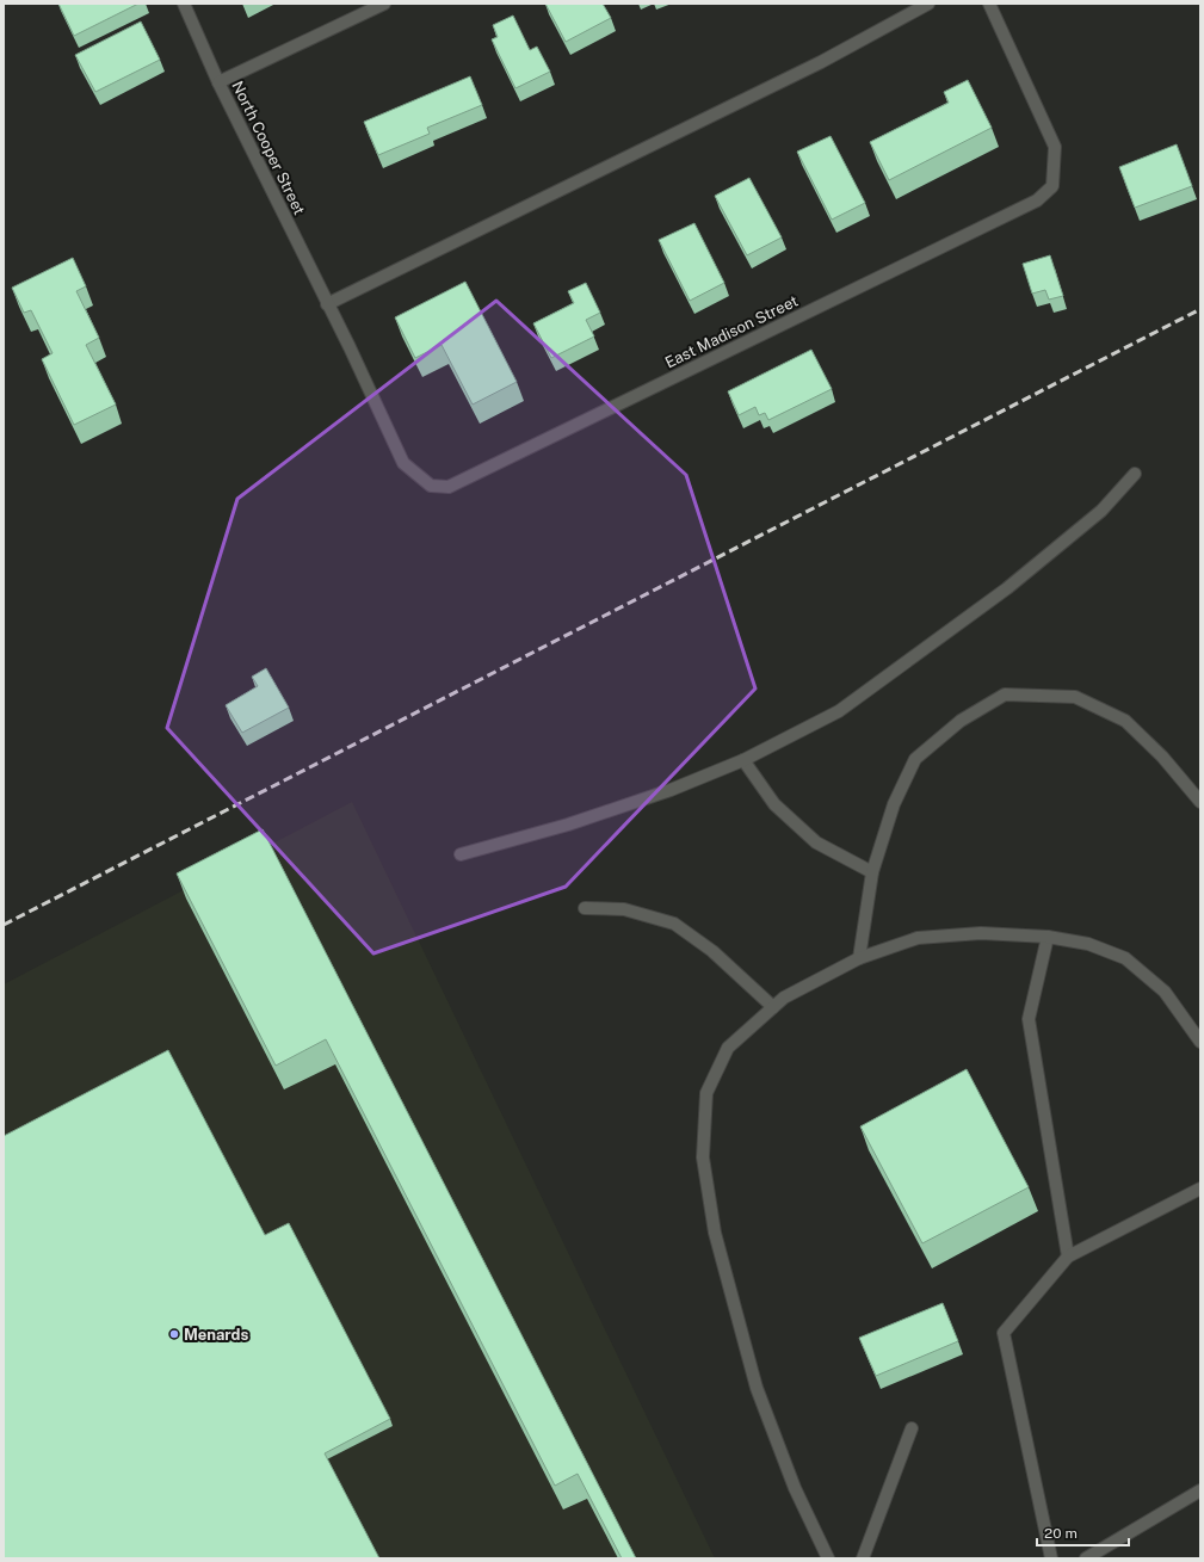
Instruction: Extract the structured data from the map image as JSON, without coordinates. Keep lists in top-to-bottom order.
{
  "streets": {
    "street": ["North Cooper Street", "East Madison Street"]
  },
  "crossings": [
    ["North Cooper Street", "East Madison Street"]
  ],
  "places": ["Menards"],
  "scale_bar": "20 m"
}
